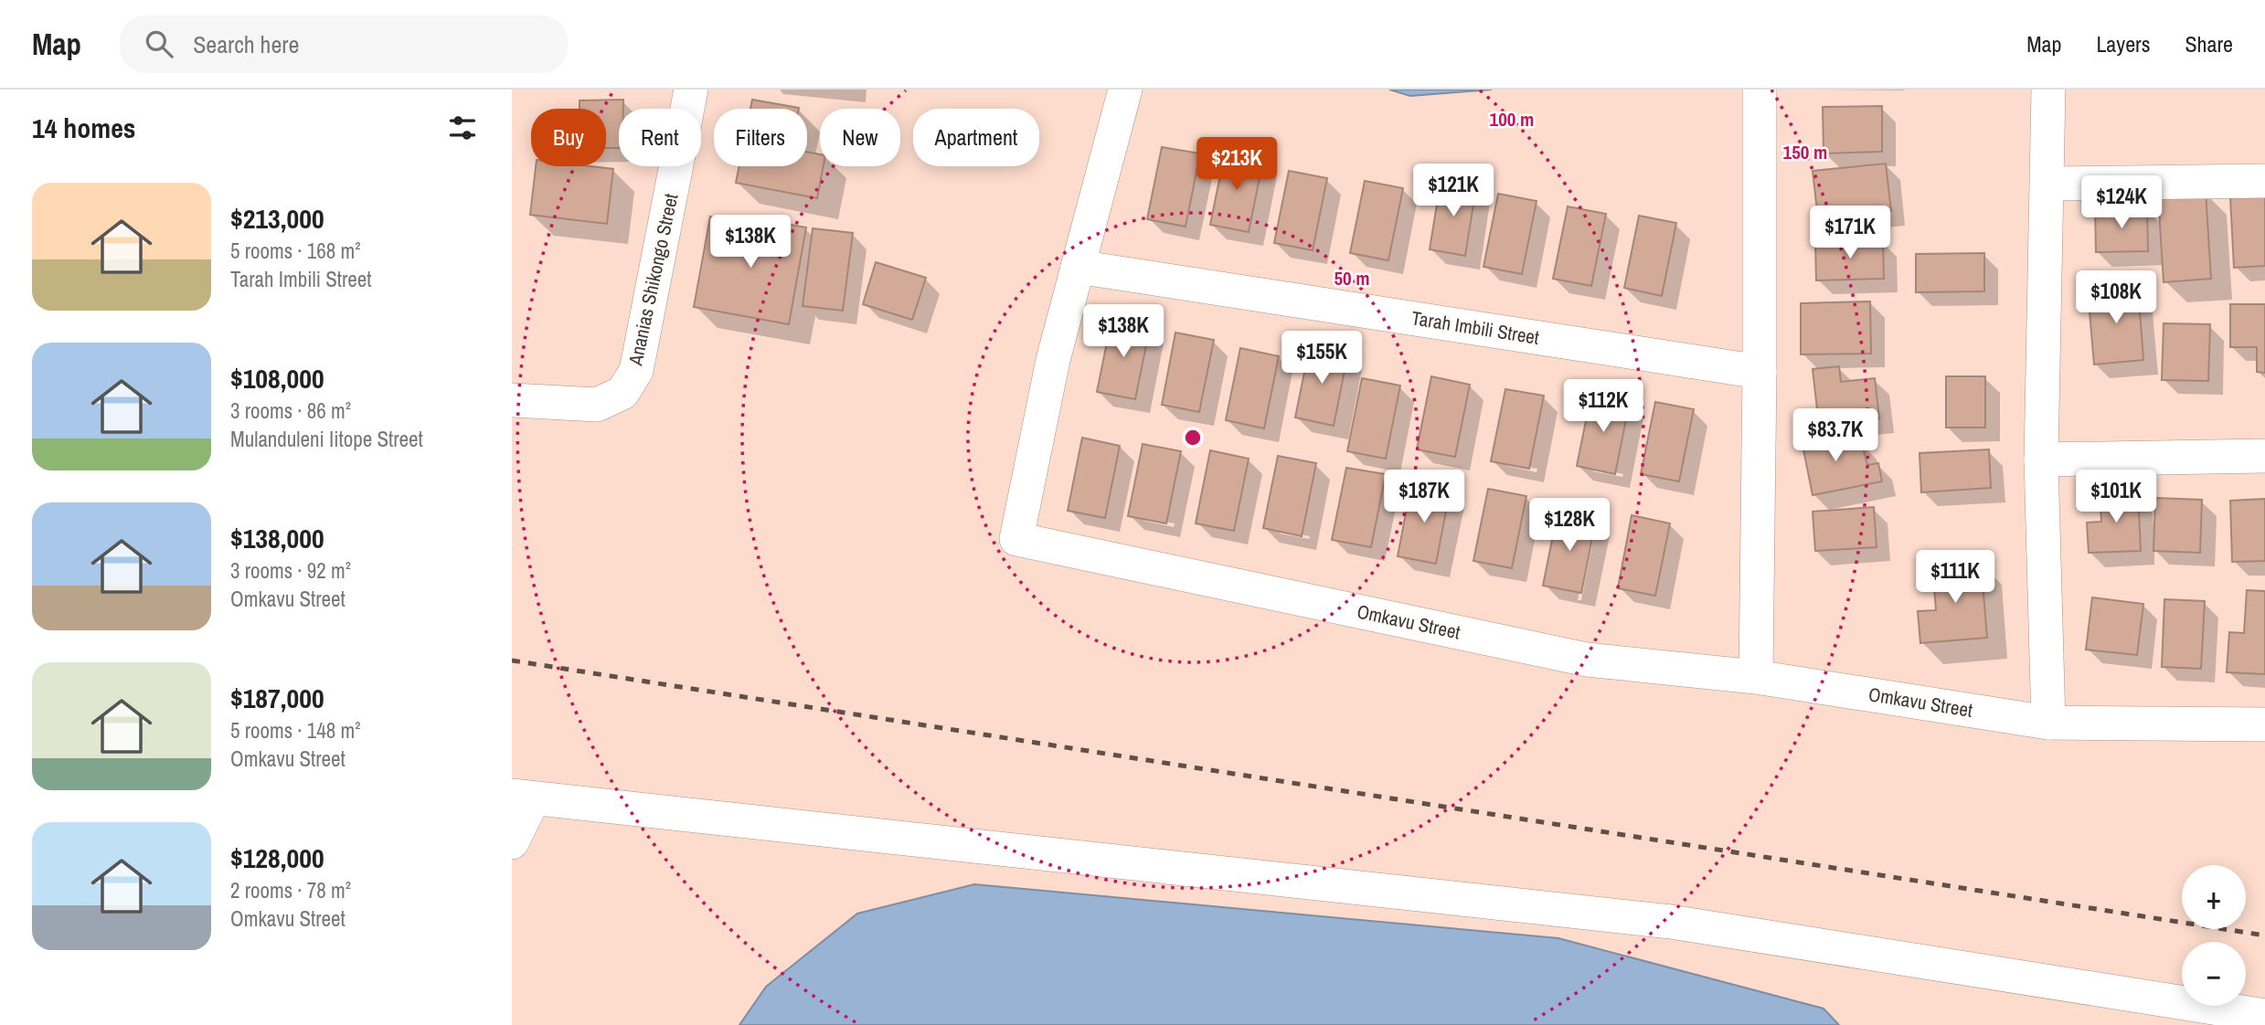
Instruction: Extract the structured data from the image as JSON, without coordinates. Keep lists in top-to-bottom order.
{
  "streets": {
    "street": ["Ananias Shikongo Street", "Tarah Imbili Street", "Omkavu Street"]
  },
  "crossings": [
    ["Tarah Imbili Street", "Omkavu Street"]
  ],
  "page": {
    "header": "Map",
    "search": "Search here",
    "nav": ["Map", "Layers", "Share"],
    "heading": "14 homes",
    "chip": [
      "Buy",
      "Rent",
      "Filters",
      "New",
      "Apartment"
    ],
    "price": [
      "$213K",
      "$121K",
      "$124K",
      "$171K",
      "$138K",
      "$108K",
      "$138K",
      "$155K",
      "$112K",
      "$83.7K",
      "$187K",
      "$101K",
      "$128K",
      "$111K"
    ],
    "list": [
      {
        "name": "$213,000",
        "note": "5 rooms · 168 m² · Tarah Imbili Street"
      },
      {
        "name": "$108,000",
        "note": "3 rooms · 86 m² · Mulanduleni Iitope Street"
      },
      {
        "name": "$138,000",
        "note": "3 rooms · 92 m² · Omkavu Street"
      },
      {
        "name": "$187,000",
        "note": "5 rooms · 148 m² · Omkavu Street"
      },
      {
        "name": "$128,000",
        "note": "2 rooms · 78 m² · Omkavu Street"
      }
    ],
    "map_buttons": ["+", "−"]
  },
  "rings": ["100 m", "150 m", "50 m"]
}
